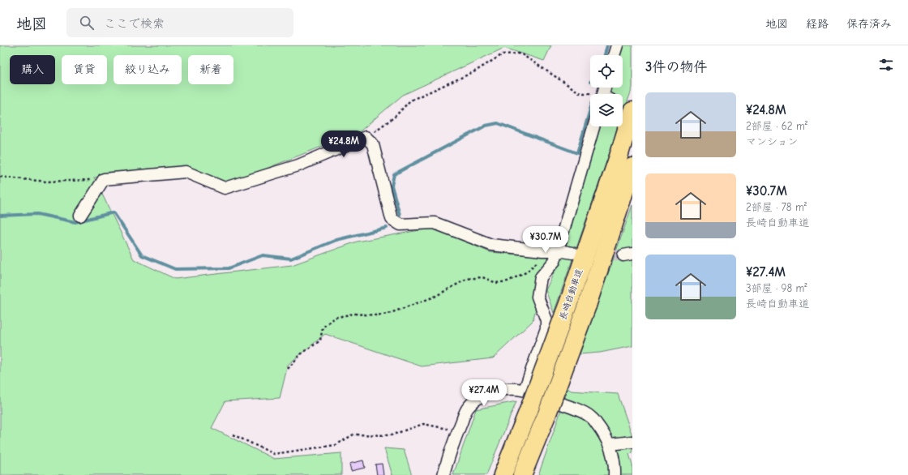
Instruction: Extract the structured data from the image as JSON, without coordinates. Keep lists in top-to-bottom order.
{
  "streets": {
    "highway": ["長崎自動車道"]
  },
  "page": {
    "header": "地図",
    "search": "ここで検索",
    "nav": ["地図", "経路", "保存済み"],
    "heading": "3件の物件",
    "chip": [
      "購入",
      "賃貸",
      "絞り込み",
      "新着"
    ],
    "list": [
      {
        "name": "¥24.8M",
        "note": "2部屋 · 62 m² · マンション"
      },
      {
        "name": "¥30.7M",
        "note": "2部屋 · 78 m² · 長崎自動車道"
      },
      {
        "name": "¥27.4M",
        "note": "3部屋 · 98 m² · 長崎自動車道"
      }
    ],
    "price": ["¥24.8M", "¥30.7M", "¥27.4M"]
  }
}
